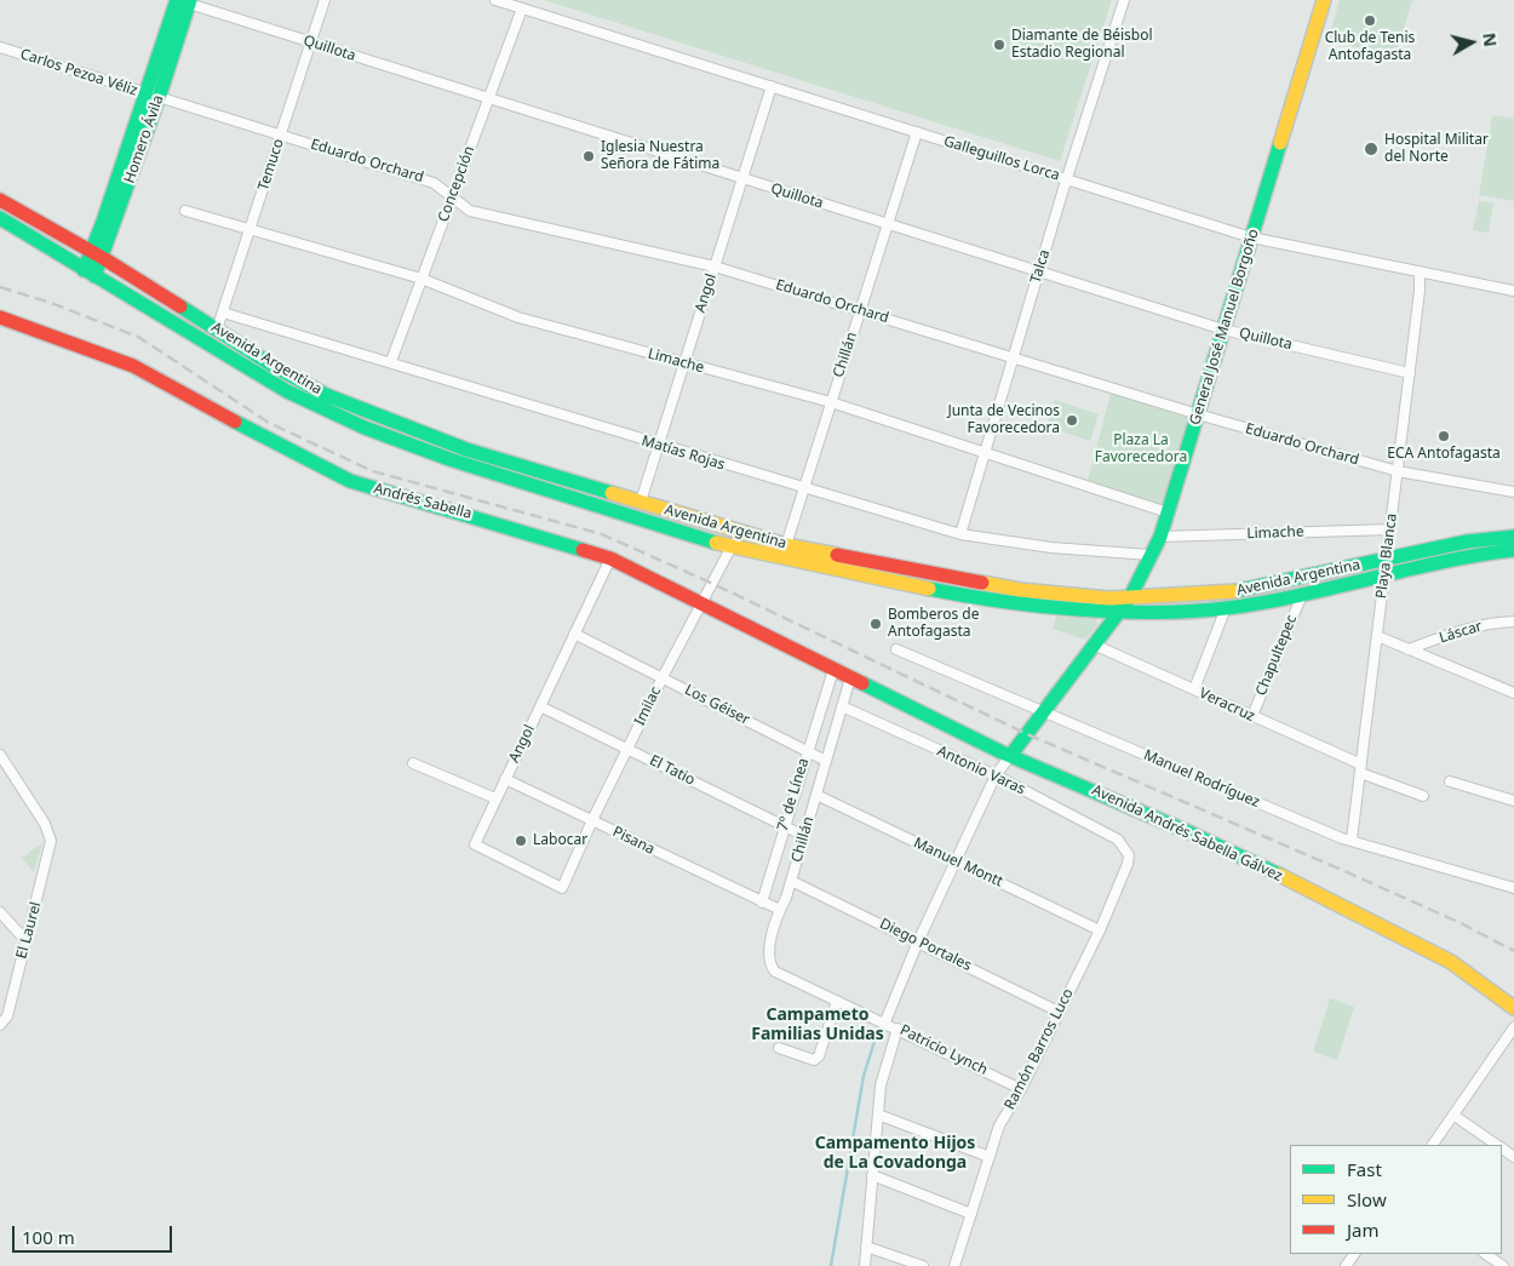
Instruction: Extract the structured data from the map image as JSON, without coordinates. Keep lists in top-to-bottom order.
{
  "streets": {
    "main road": [
      "Homero Ávila",
      "General José Manuel Borgoño",
      "Avenida Argentina",
      "Andrés Sabella",
      "Avenida Andrés Sabella Gálvez"
    ],
    "street": [
      "Quillota",
      "Carlos Pezoa Véliz",
      "Galleguillos Lorca",
      "Eduardo Orchard",
      "Temuco",
      "Concepción",
      "Talca",
      "Angol",
      "Chillán",
      "Limache",
      "Matías Rojas",
      "Playa Blanca",
      "Láscar",
      "Chapultepec",
      "Los Géiser",
      "Veracruz",
      "Imilac",
      "El Tatio",
      "Antonio Varas",
      "Manuel Rodríguez",
      "7º de Línea",
      "Pisana",
      "Manuel Montt",
      "El Laurel",
      "Diego Portales",
      "Ramón Barros Luco",
      "Patricio Lynch"
    ]
  },
  "crossings": [
    ["Quillota", "Homero Ávila"],
    ["Quillota", "Temuco"],
    ["Quillota", "Concepción"],
    ["Quillota", "Talca"],
    ["Quillota", "Angol"],
    ["Quillota", "General José Manuel Borgoño"],
    ["Quillota", "Chillán"],
    ["Quillota", "Playa Blanca"],
    ["Carlos Pezoa Véliz", "Homero Ávila"],
    ["Carlos Pezoa Véliz", "Eduardo Orchard"],
    ["Homero Ávila", "Eduardo Orchard"],
    ["Homero Ávila", "Avenida Argentina"],
    ["Galleguillos Lorca", "Concepción"],
    ["Galleguillos Lorca", "Talca"],
    ["Galleguillos Lorca", "Angol"],
    ["Galleguillos Lorca", "General José Manuel Borgoño"],
    ["Galleguillos Lorca", "Chillán"],
    ["Galleguillos Lorca", "Playa Blanca"],
    ["Eduardo Orchard", "Temuco"],
    ["Eduardo Orchard", "Concepción"],
    ["Eduardo Orchard", "Talca"],
    ["Eduardo Orchard", "Angol"],
    ["Eduardo Orchard", "General José Manuel Borgoño"],
    ["Eduardo Orchard", "Chillán"],
    ["Eduardo Orchard", "Playa Blanca"],
    ["Temuco", "Avenida Argentina"],
    ["Temuco", "Limache"],
    ["Temuco", "Matías Rojas"],
    ["Concepción", "Limache"],
    ["Concepción", "Matías Rojas"],
    ["Talca", "Limache"],
    ["Talca", "Matías Rojas"],
    ["Angol", "Avenida Argentina"],
    ["Angol", "Limache"],
    ["Angol", "Matías Rojas"],
    ["Angol", "Andrés Sabella"],
    ["Angol", "Los Géiser"],
    ["Angol", "Imilac"],
    ["Angol", "El Tatio"],
    ["Angol", "Pisana"],
    ["General José Manuel Borgoño", "Avenida Argentina"],
    ["General José Manuel Borgoño", "Limache"],
    ["General José Manuel Borgoño", "Matías Rojas"],
    ["General José Manuel Borgoño", "Veracruz"],
    ["General José Manuel Borgoño", "Manuel Rodríguez"],
    ["General José Manuel Borgoño", "Avenida Andrés Sabella Gálvez"],
    ["Chillán", "Avenida Argentina"],
    ["Chillán", "Limache"],
    ["Chillán", "Matías Rojas"],
    ["Chillán", "Andrés Sabella"],
    ["Chillán", "Los Géiser"],
    ["Chillán", "El Tatio"],
    ["Chillán", "Antonio Varas"],
    ["Chillán", "Avenida Andrés Sabella Gálvez"],
    ["Chillán", "Manuel Montt"],
    ["Chillán", "Diego Portales"],
    ["Chillán", "Patricio Lynch"],
    ["Avenida Argentina", "Playa Blanca"],
    ["Avenida Argentina", "Chapultepec"],
    ["Avenida Argentina", "Imilac"],
    ["Limache", "Playa Blanca"],
    ["Andrés Sabella", "Imilac"],
    ["Andrés Sabella", "7º de Línea"],
    ["Andrés Sabella", "Avenida Andrés Sabella Gálvez"],
    ["Playa Blanca", "Veracruz"],
    ["Playa Blanca", "Manuel Rodríguez"],
    ["Chapultepec", "Veracruz"],
    ["Los Géiser", "Imilac"],
    ["Los Géiser", "7º de Línea"],
    ["Imilac", "El Tatio"],
    ["Imilac", "Pisana"],
    ["El Tatio", "7º de Línea"],
    ["Antonio Varas", "Ramón Barros Luco"],
    ["7º de Línea", "Pisana"],
    ["Manuel Montt", "Ramón Barros Luco"],
    ["Diego Portales", "Ramón Barros Luco"],
    ["Ramón Barros Luco", "Patricio Lynch"]
  ],
  "districts": ["Campameto Familias Unidas", "Campamento Hijos de La Covadonga"],
  "parks": ["Plaza La Favorecedora"],
  "places": [
    "Club de Tenis Antofagasta",
    "Diamante de Béisbol Estadio Regional",
    "Hospital Militar del Norte",
    "Iglesia Nuestra Señora de Fátima",
    "Junta de Vecinos Favorecedora",
    "ECA Antofagasta",
    "Bomberos de Antofagasta",
    "Labocar"
  ],
  "legend": ["Fast", "Slow", "Jam"],
  "scale_bar": "100 m",
  "north": "right"
}
